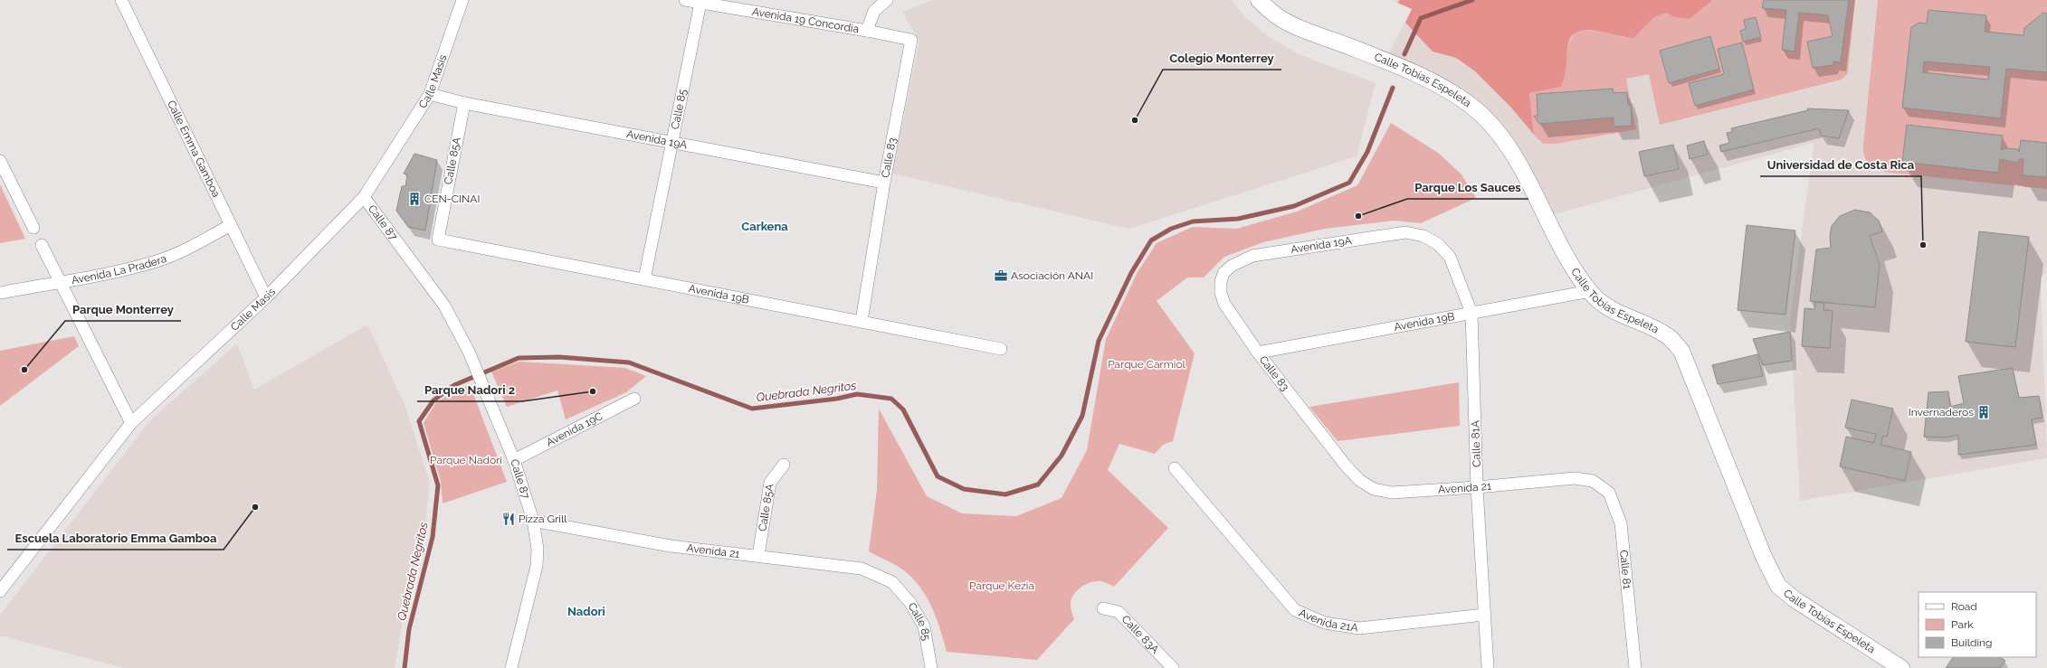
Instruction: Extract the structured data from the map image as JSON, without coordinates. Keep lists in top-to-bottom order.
{
  "streets": {
    "street": [
      "Avenida 19 Concordia",
      "Calle Masís",
      "Calle Tobías Espeleta",
      "Calle 85",
      "Avenida 19A",
      "Calle Emma Gamboa",
      "Calle 83",
      "Calle 85A",
      "Calle 87",
      "Avenida La Pradera",
      "Avenida 19B",
      "Avenida 19C",
      "Calle 81A",
      "Avenida 21",
      "Calle 81",
      "Avenida 21A",
      "Calle 83A"
    ]
  },
  "crossings": [
    ["Avenida 19 Concordia", "Calle 85"],
    ["Avenida 19 Concordia", "Calle 83"],
    ["Calle Masís", "Avenida 19A"],
    ["Calle Masís", "Calle Emma Gamboa"],
    ["Calle Masís", "Calle 87"],
    ["Calle Tobías Espeleta", "Avenida 19B"],
    ["Calle 85", "Avenida 19A"],
    ["Calle 85", "Avenida 19B"],
    ["Calle 85", "Avenida 21"],
    ["Avenida 19A", "Calle 83"],
    ["Avenida 19A", "Calle 85A"],
    ["Avenida 19A", "Calle 81A"],
    ["Calle Emma Gamboa", "Avenida La Pradera"],
    ["Calle 83", "Avenida 19B"],
    ["Calle 83", "Avenida 21"],
    ["Calle 85A", "Avenida 19B"],
    ["Calle 85A", "Avenida 21"],
    ["Calle 87", "Avenida 19C"],
    ["Calle 87", "Avenida 21"],
    ["Avenida 19B", "Calle 81A"],
    ["Calle 81A", "Avenida 21"],
    ["Calle 81A", "Avenida 21A"],
    ["Avenida 21", "Calle 81"]
  ],
  "districts": ["Carkena", "Nadori"],
  "water": ["Quebrada Negritos"],
  "parks": ["Parque Carmiol", "Parque Nadori", "Parque Kezia"],
  "places": {
    "other": [
      "Colegio Monterrey",
      "Parque Los Sauces",
      "Universidad de Costa Rica",
      "Parque Monterrey",
      "Parque Nadori 2",
      "Escuela Laboratorio Emma Gamboa"
    ],
    "building": ["CEN-CINAI", "Invernaderos"],
    "office": ["Asociación ANAI"],
    "restaurant": ["Pizza Grill"]
  },
  "legend": ["Road", "Park", "Building"]
}
